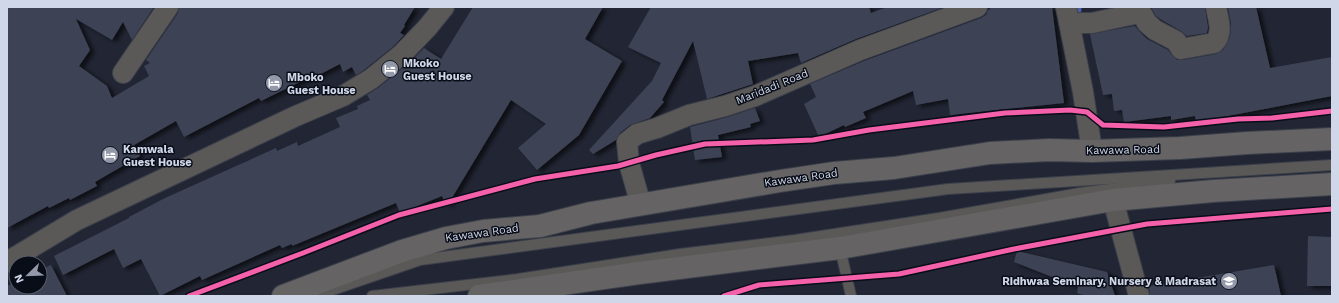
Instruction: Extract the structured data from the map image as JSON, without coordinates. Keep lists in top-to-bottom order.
{
  "streets": {
    "main road": ["Kawawa Road"],
    "street": ["Maridadi Road"]
  },
  "crossings": [
    ["Maridadi Road", "Kawawa Road"]
  ],
  "places": {
    "hotel": ["Mkoko Guest House", "Mboko Guest House", "Kamwala Guest House"],
    "school or university": ["Ridhwaa Seminary, Nursery & Madrasat"]
  },
  "north": "bottom left"
}
